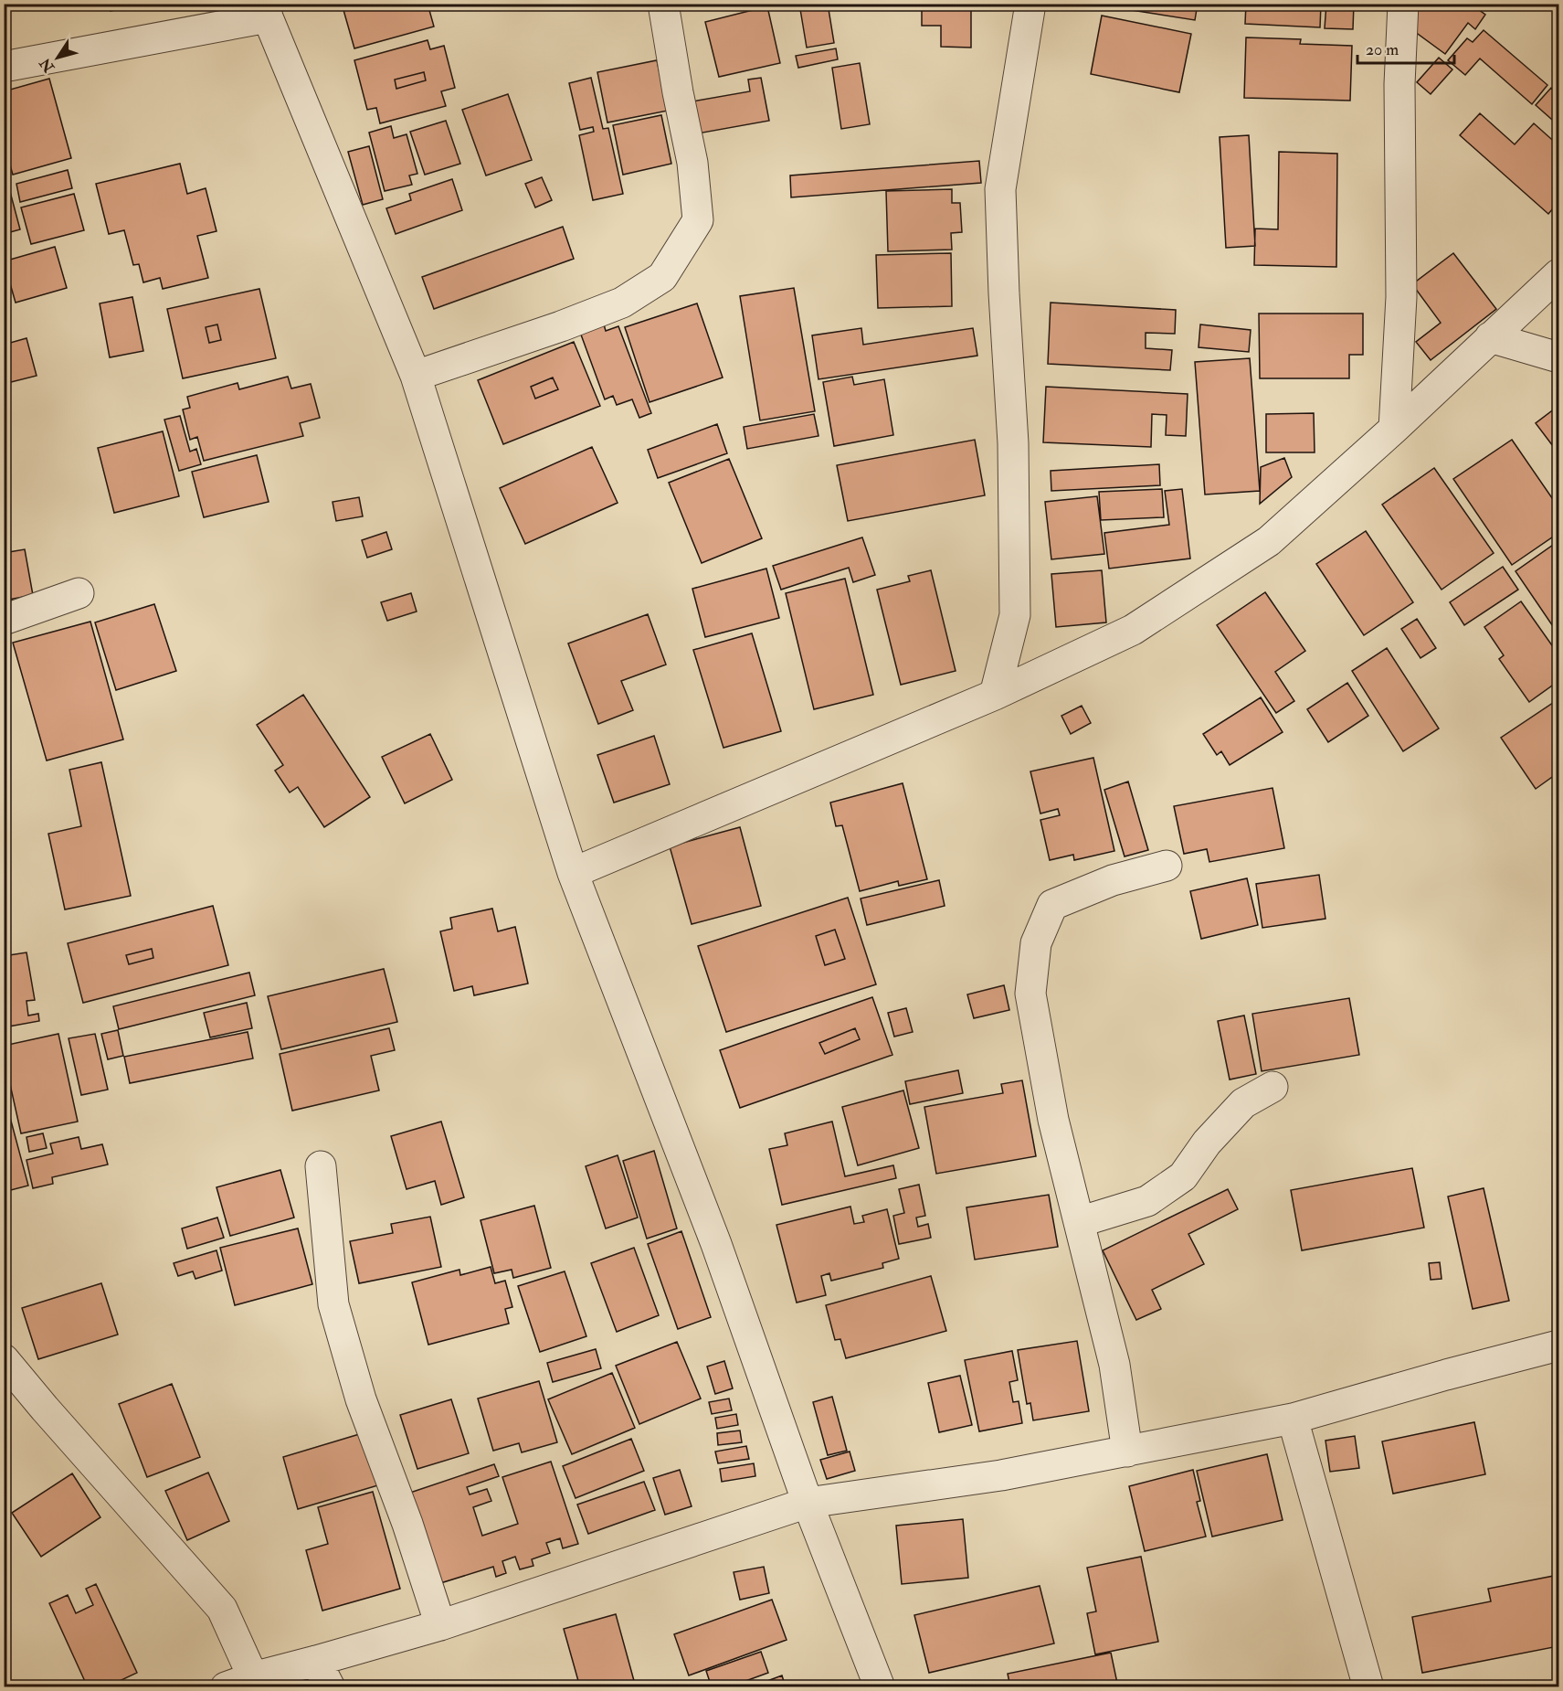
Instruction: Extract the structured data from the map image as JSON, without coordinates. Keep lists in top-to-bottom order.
{
  "scale_bar": "20 m",
  "north": "bottom left"
}
